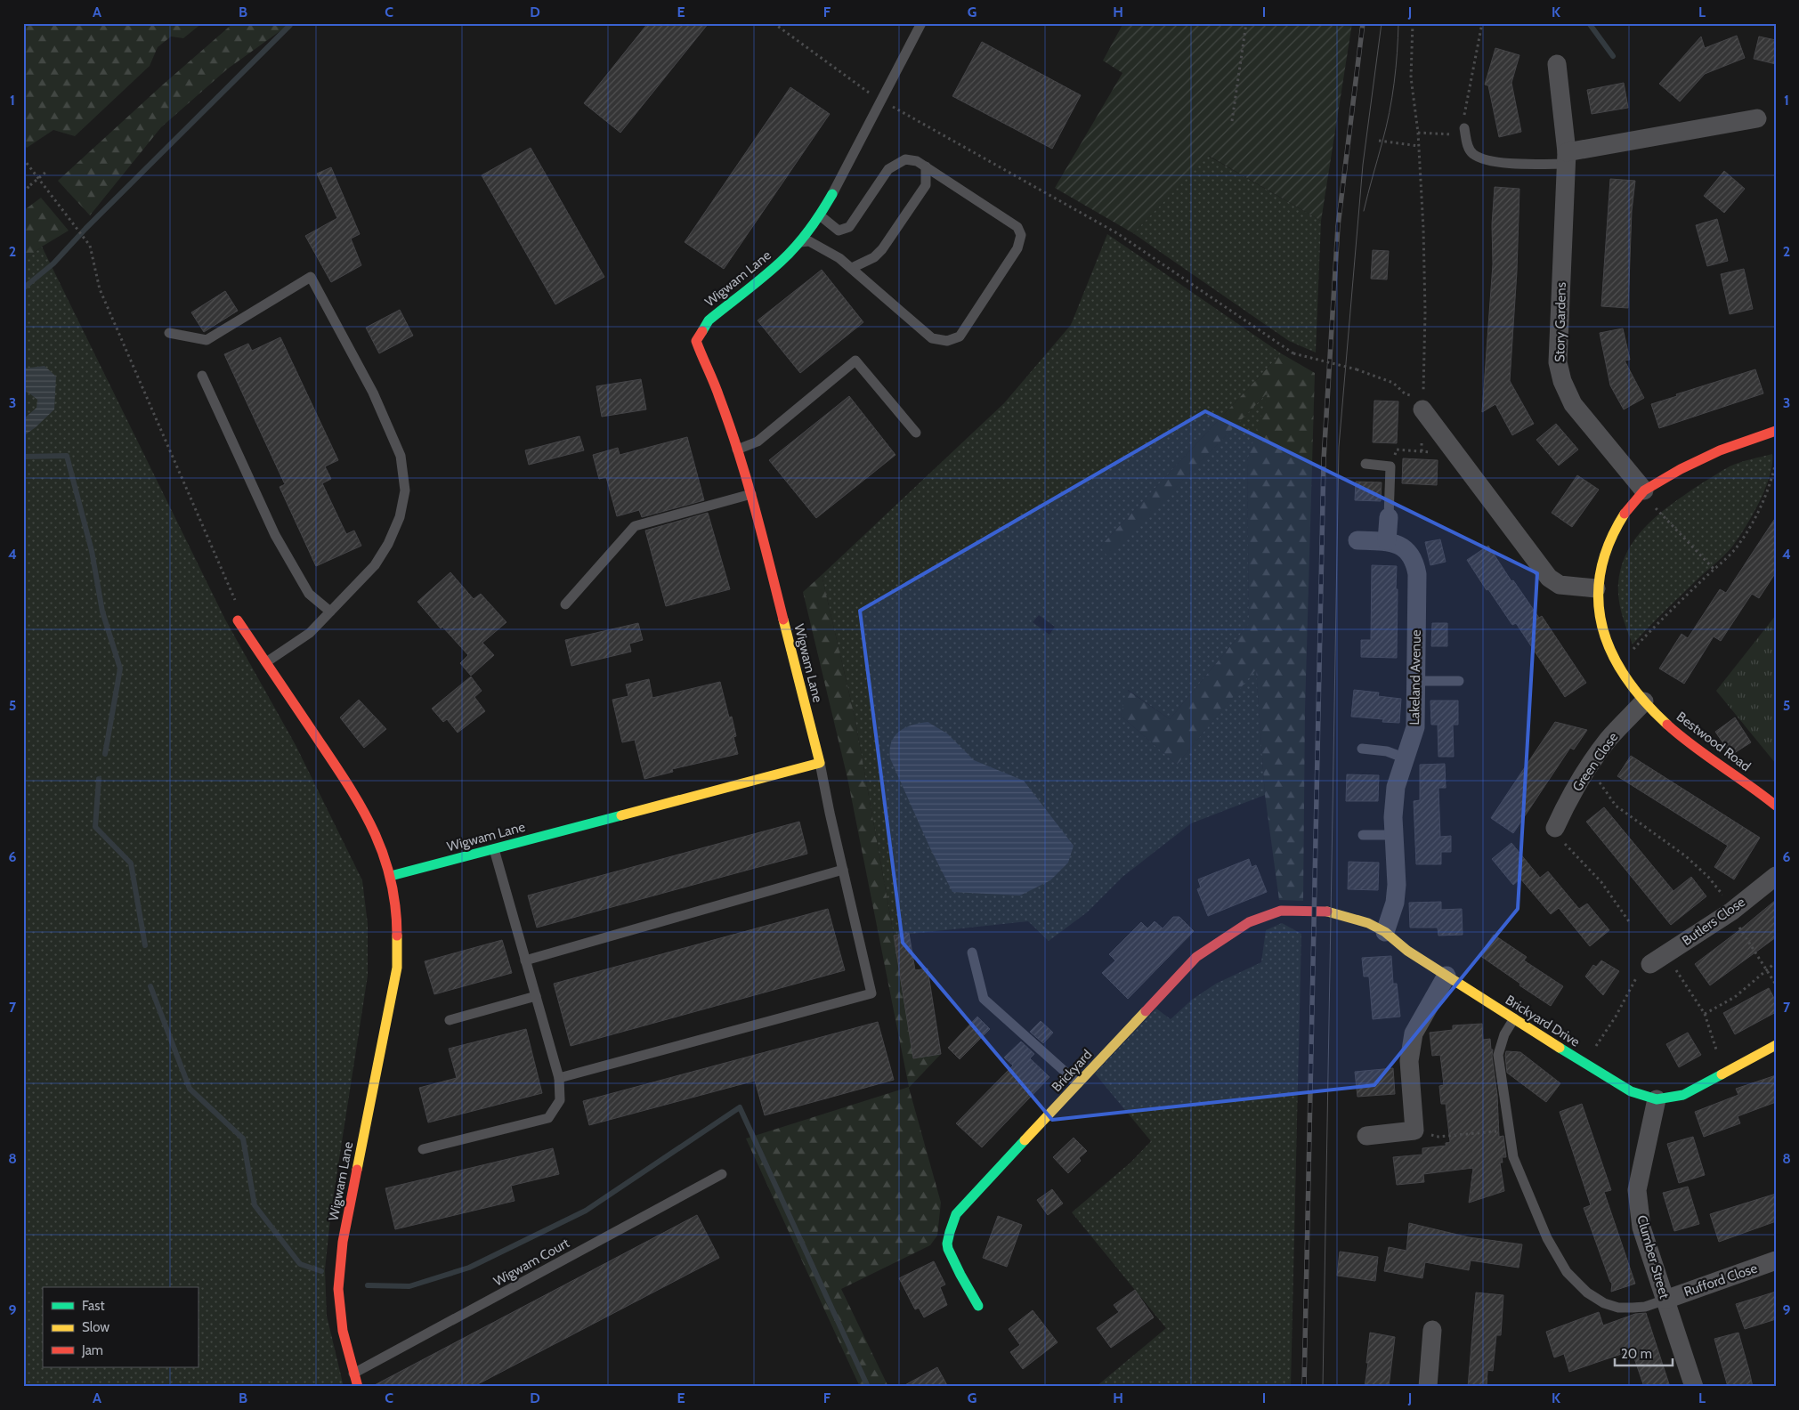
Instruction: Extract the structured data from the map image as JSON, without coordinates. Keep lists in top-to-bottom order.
{
  "streets": {
    "street": [
      "Wigwam Lane",
      "Story Gardens",
      "Lakeland Avenue",
      "Bestwood Road",
      "Green Close",
      "Butlers Close",
      "Brickyard Drive",
      "Brickyard",
      "Clumber Street",
      "Rufford Close"
    ],
    "lane": ["Wigwam Court"]
  },
  "crossings": [
    ["Wigwam Lane", "Wigwam Court"],
    ["Story Gardens", "Bestwood Road"],
    ["Lakeland Avenue", "Brickyard Drive"],
    ["Bestwood Road", "Green Close"],
    ["Brickyard Drive", "Brickyard"],
    ["Brickyard Drive", "Clumber Street"],
    ["Clumber Street", "Rufford Close"]
  ],
  "legend": ["Fast", "Slow", "Jam"],
  "scale_bar": "20 m",
  "grid": {
    "columns": [
      "A",
      "B",
      "C",
      "D",
      "E",
      "F",
      "G",
      "H",
      "I",
      "J",
      "K",
      "L"
    ],
    "rows": [
      "1",
      "2",
      "3",
      "4",
      "5",
      "6",
      "7",
      "8",
      "9"
    ]
  }
}
